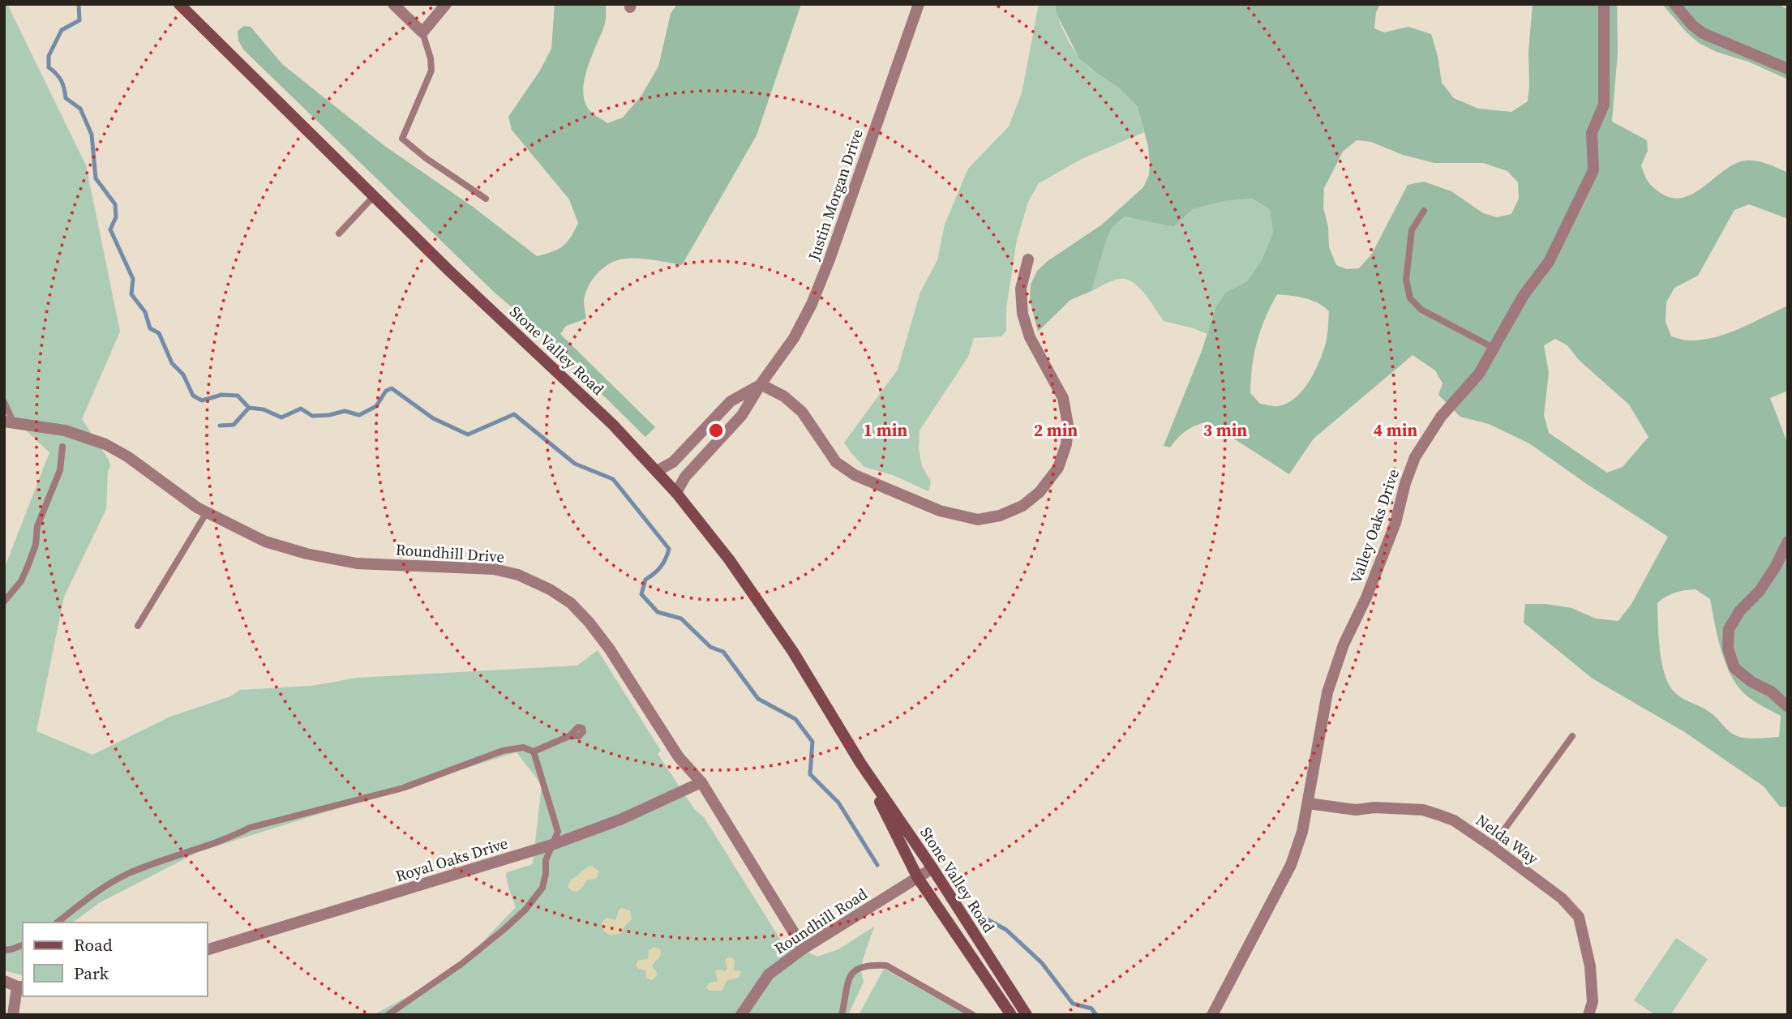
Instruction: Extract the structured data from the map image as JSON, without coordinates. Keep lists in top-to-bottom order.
{
  "streets": {
    "street": [
      "Justin Morgan Drive",
      "Stone Valley Road",
      "Valley Oaks Drive",
      "Roundhill Drive",
      "Nelda Way",
      "Royal Oaks Drive",
      "Roundhill Road"
    ]
  },
  "crossings": [
    ["Justin Morgan Drive", "Stone Valley Road"],
    ["Stone Valley Road", "Roundhill Road"],
    ["Valley Oaks Drive", "Nelda Way"],
    ["Roundhill Drive", "Royal Oaks Drive"],
    ["Roundhill Drive", "Roundhill Road"]
  ],
  "legend": ["Road", "Park"],
  "rings": [
    "1 min",
    "2 min",
    "3 min",
    "4 min"
  ]
}
